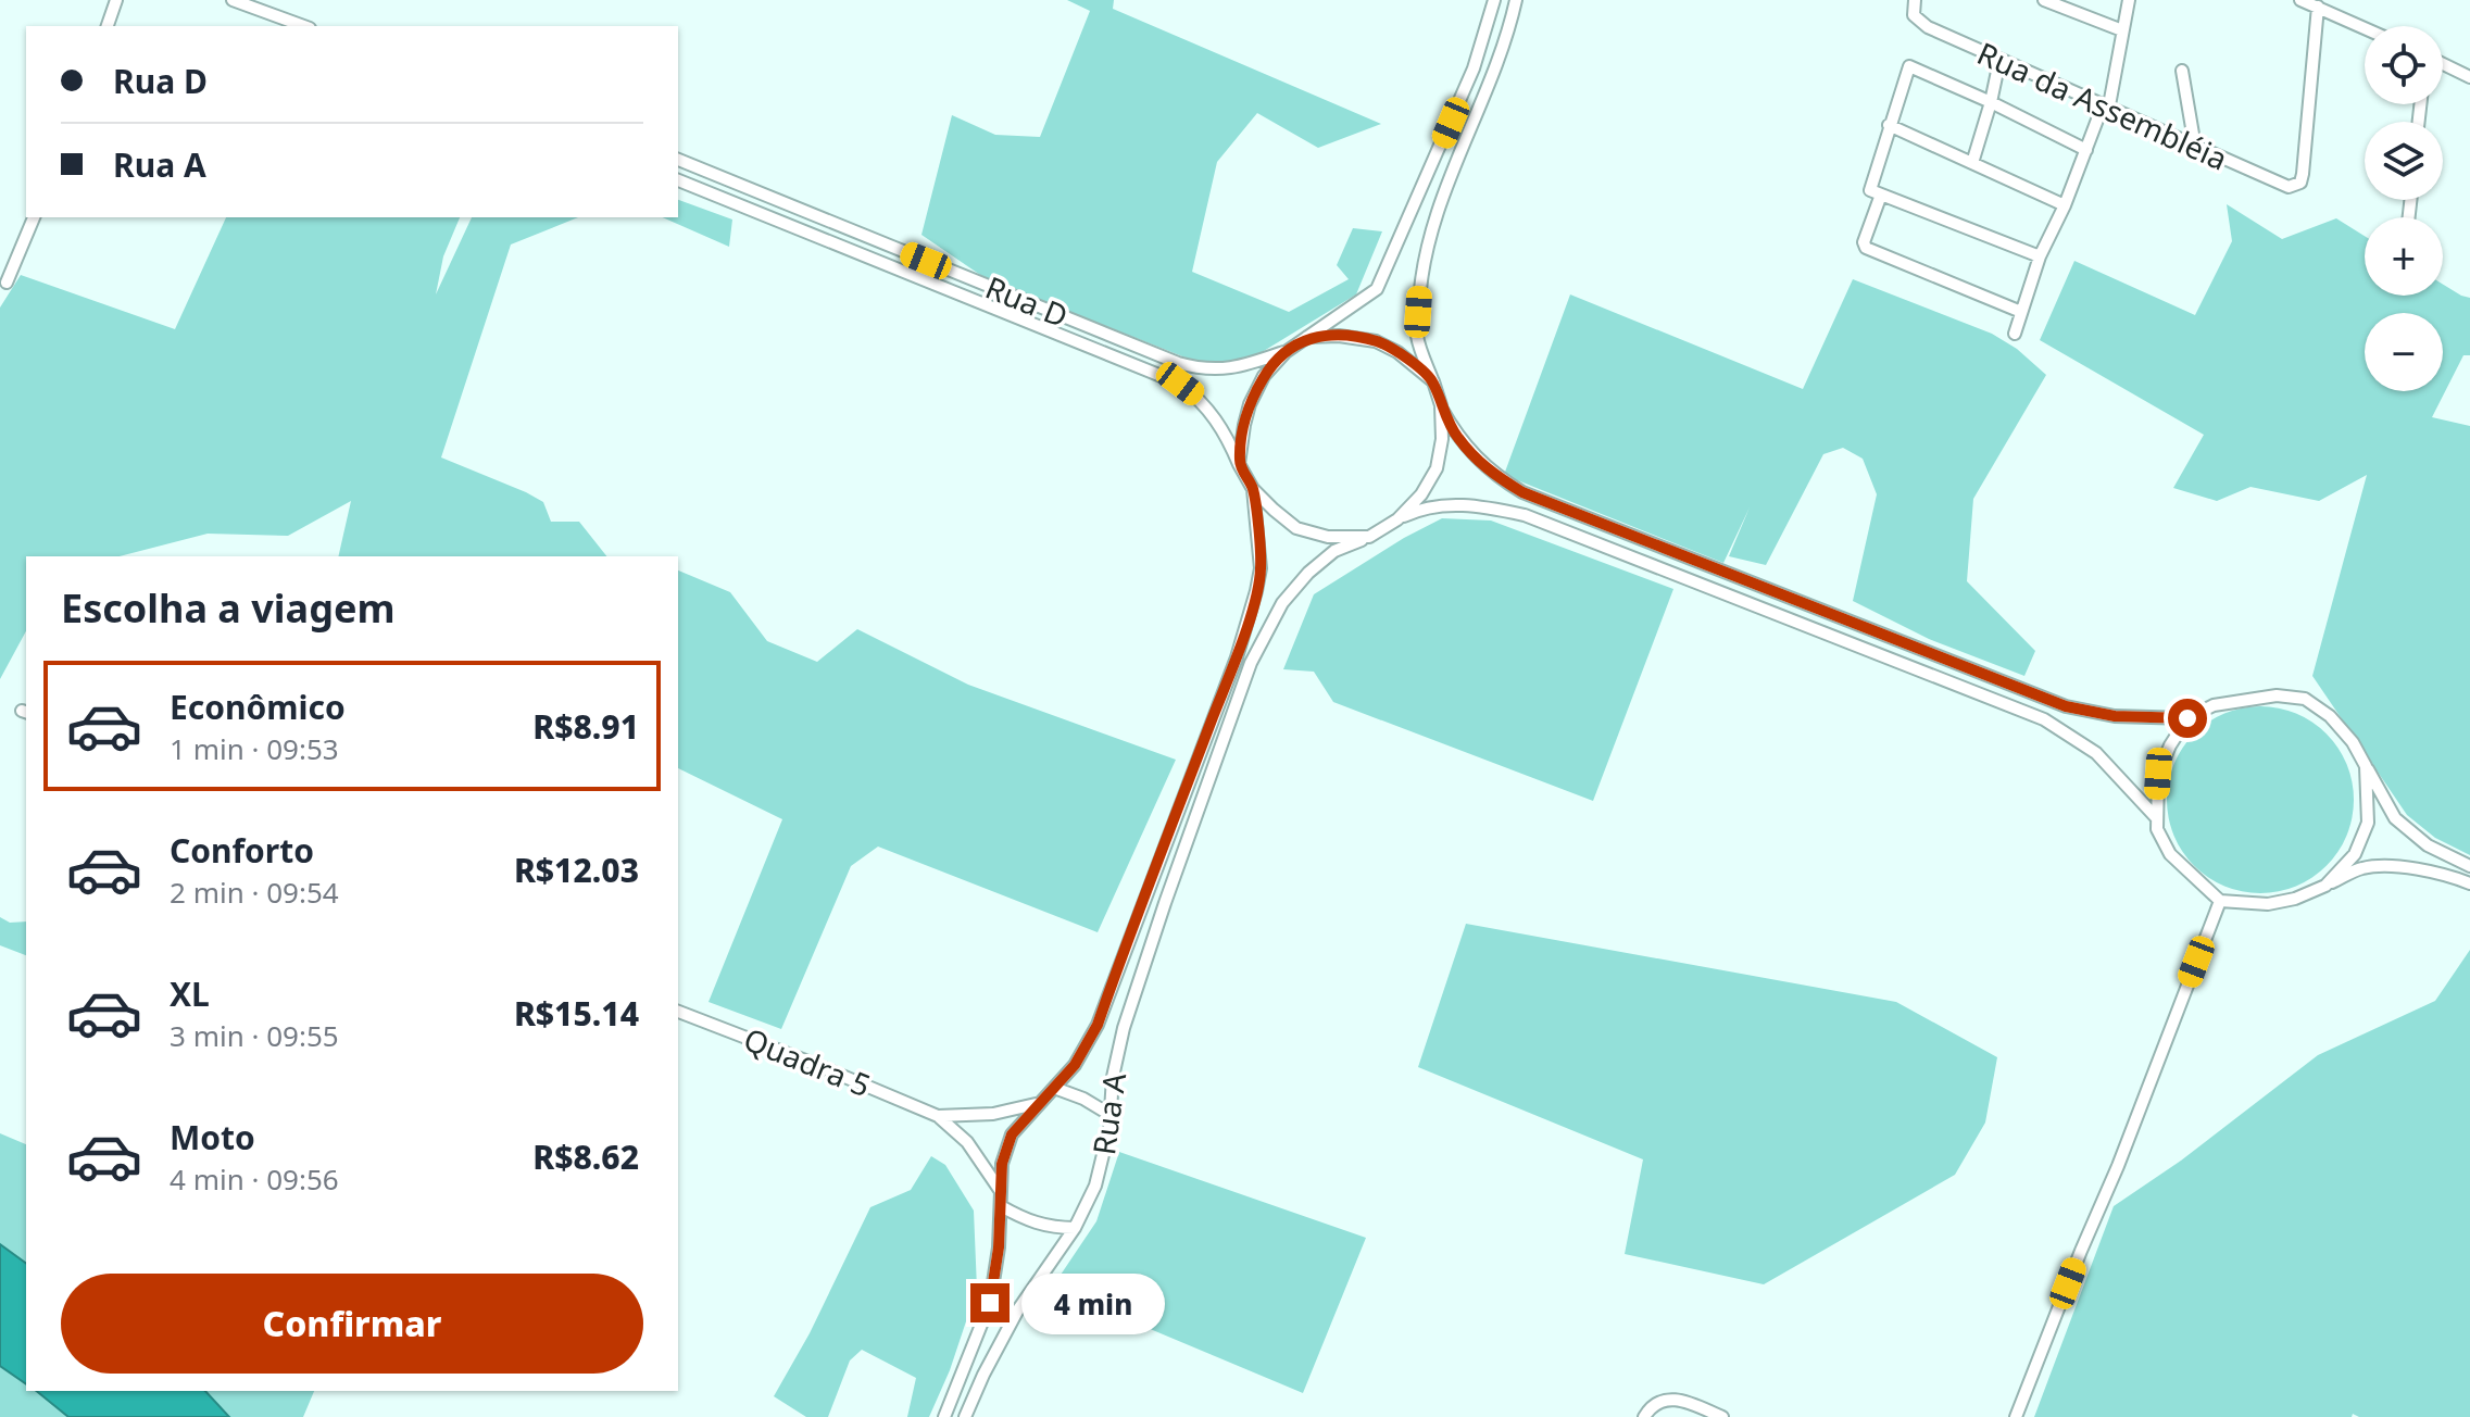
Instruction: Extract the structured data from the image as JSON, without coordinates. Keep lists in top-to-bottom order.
{
  "streets": {
    "street": [
      "Rua da Assembléia",
      "Rua D",
      "Quadra 5",
      "Rua A"
    ]
  },
  "crossings": [
    ["Rua D", "Rua A"],
    ["Quadra 5", "Rua A"]
  ],
  "page": {
    "map_buttons": ["+", "−"],
    "banner": ["Rua D", "Rua A"],
    "heading": "Escolha a viagem",
    "list": [
      {
        "name": "Econômico",
        "note": "1 min · 09:53",
        "value": "R$8.91"
      },
      {
        "name": "Conforto",
        "note": "2 min · 09:54",
        "value": "R$12.03"
      },
      {
        "name": "XL",
        "note": "3 min · 09:55",
        "value": "R$15.14"
      },
      {
        "name": "Moto",
        "note": "4 min · 09:56",
        "value": "R$8.62"
      }
    ],
    "buttons": "Confirmar",
    "bubble": "4 min"
  }
}
